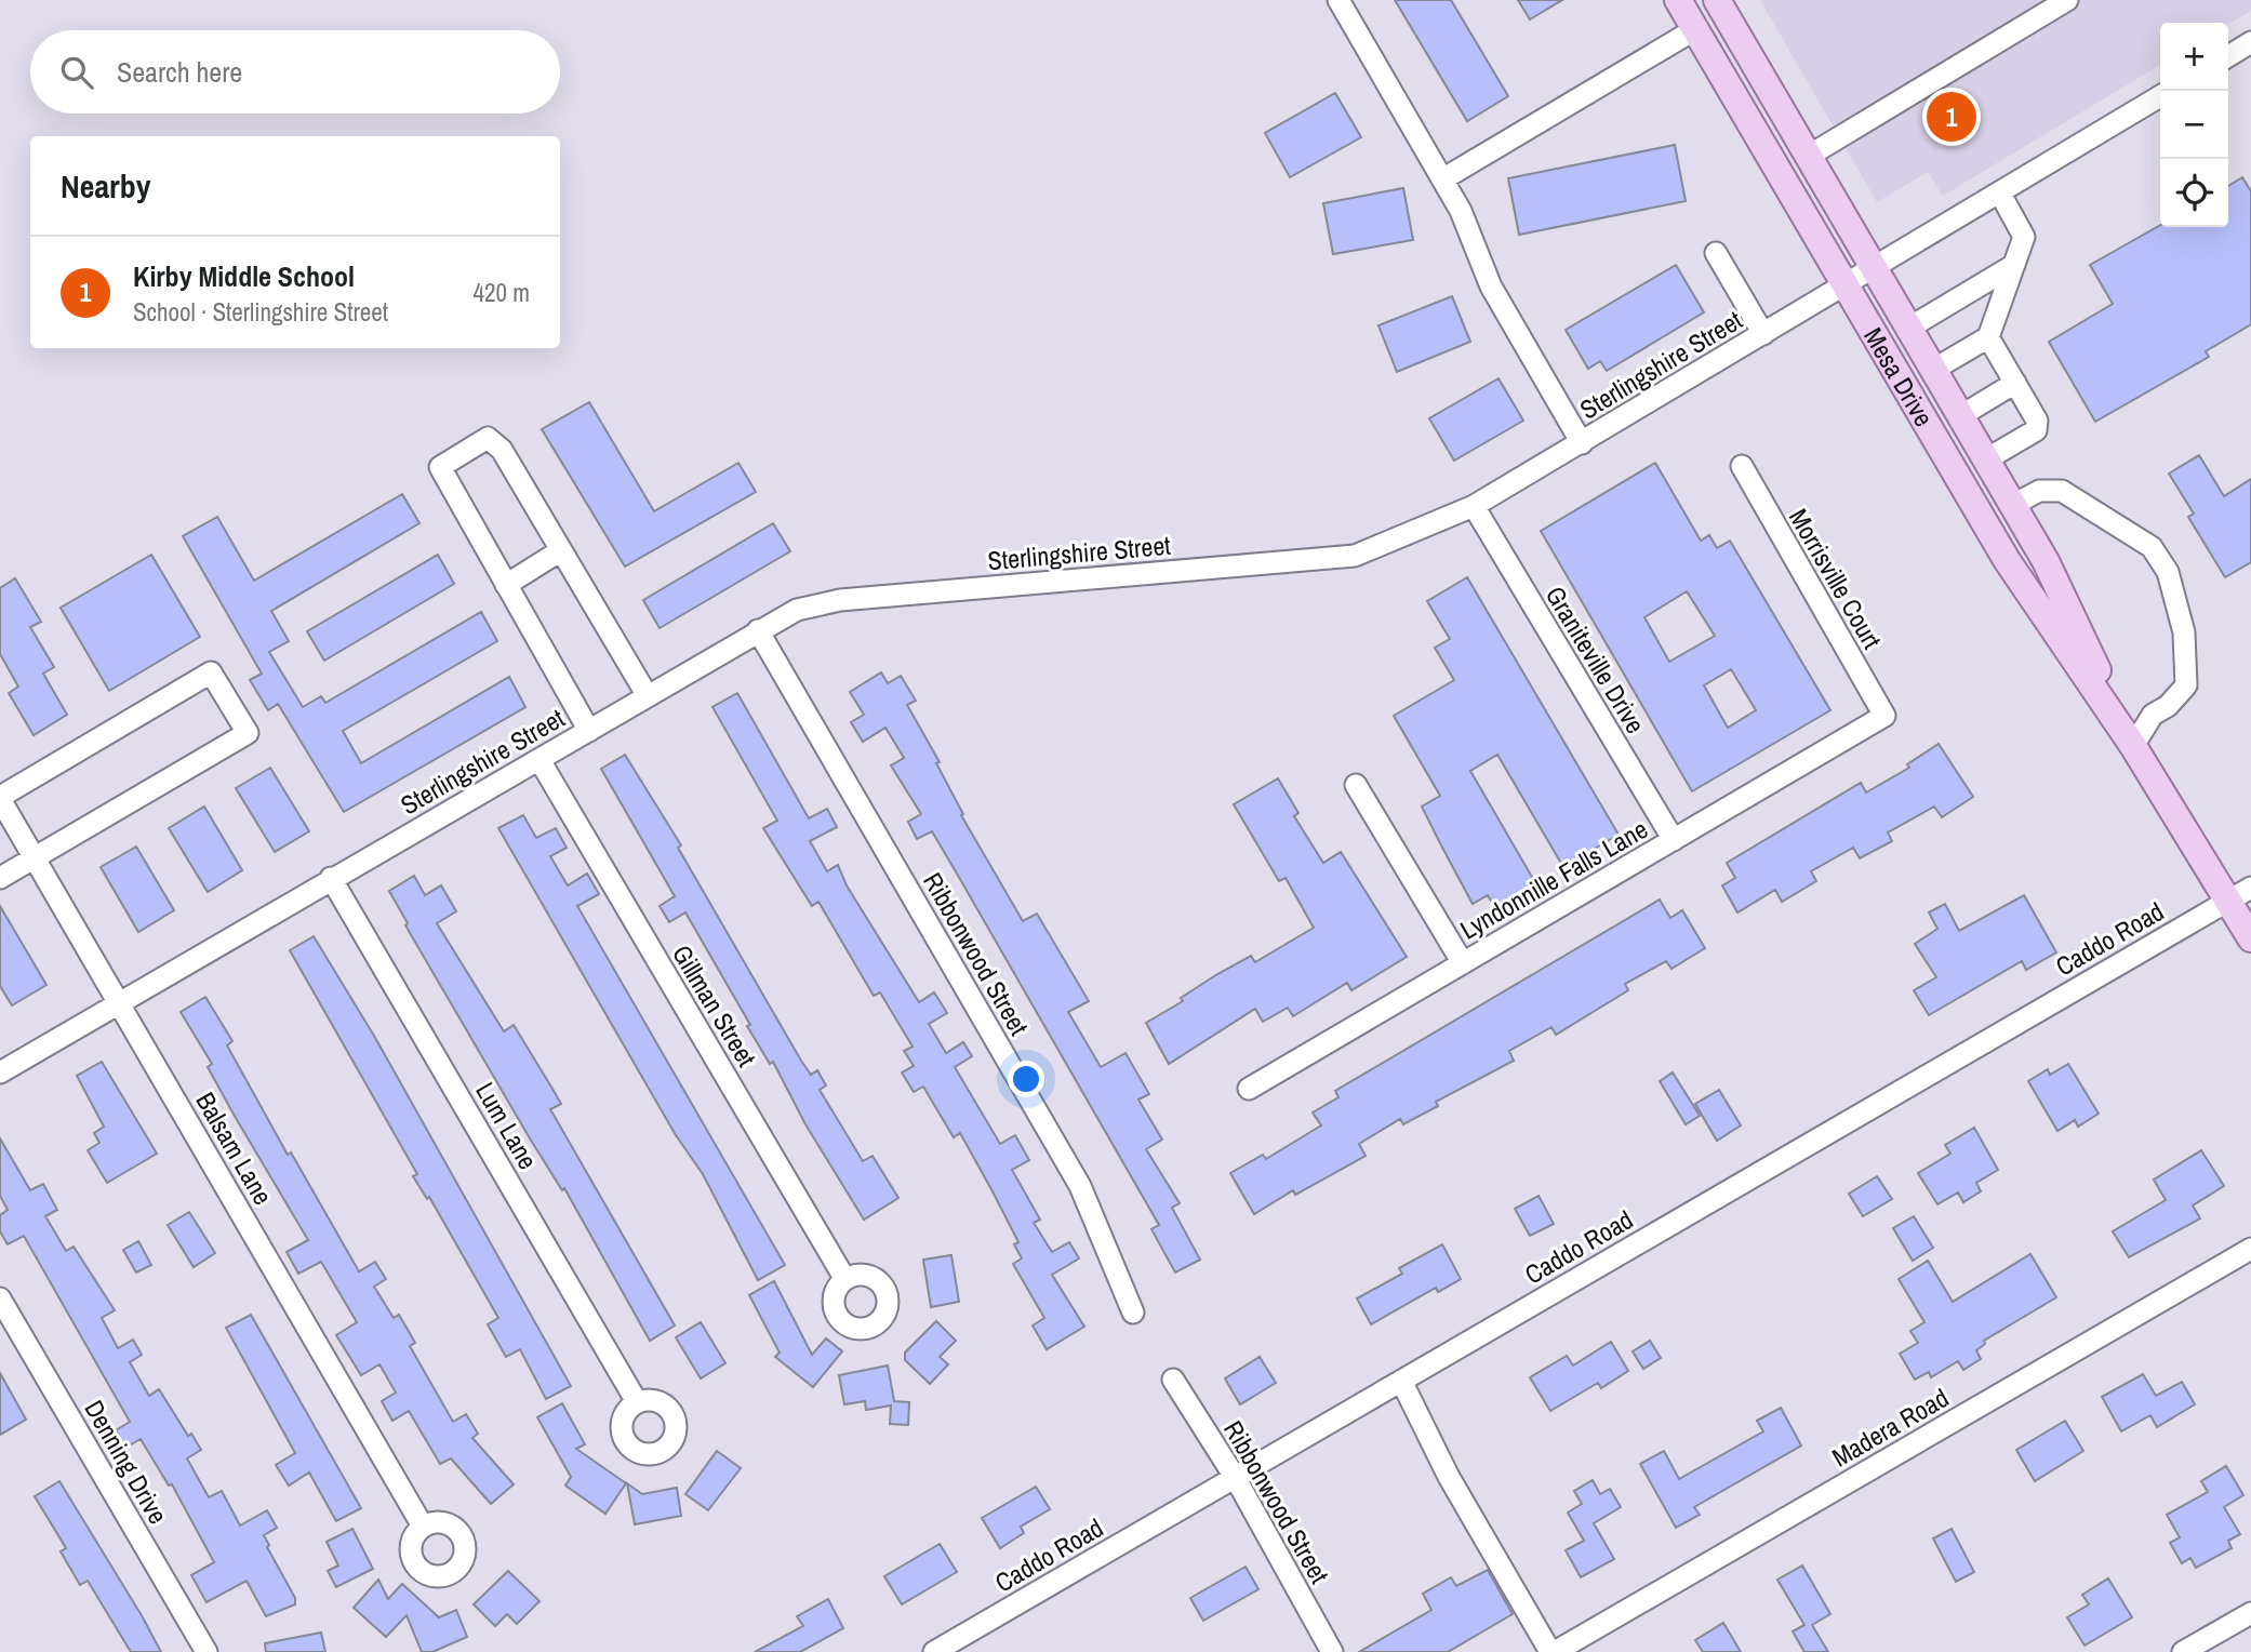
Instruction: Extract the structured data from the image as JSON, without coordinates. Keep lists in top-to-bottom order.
{
  "streets": {
    "main road": ["Mesa Drive"],
    "street": [
      "Sterlingshire Street",
      "Morrisville Court",
      "Graniteville Drive",
      "Lyndonnille Falls Lane",
      "Caddo Road",
      "Ribbonwood Street",
      "Gillman Street",
      "Lum Lane",
      "Balsam Lane",
      "Madera Road",
      "Denning Drive"
    ]
  },
  "crossings": [
    ["Sterlingshire Street", "Mesa Drive"],
    ["Sterlingshire Street", "Graniteville Drive"],
    ["Sterlingshire Street", "Ribbonwood Street"],
    ["Sterlingshire Street", "Gillman Street"],
    ["Sterlingshire Street", "Lum Lane"],
    ["Sterlingshire Street", "Balsam Lane"],
    ["Mesa Drive", "Caddo Road"],
    ["Morrisville Court", "Lyndonnille Falls Lane"],
    ["Graniteville Drive", "Lyndonnille Falls Lane"],
    ["Caddo Road", "Ribbonwood Street"]
  ],
  "page": {
    "map_buttons": ["+", "−"],
    "search": "Search here",
    "pins": "1",
    "heading": "Nearby",
    "list": [
      {
        "mark": "1",
        "name": "Kirby Middle School",
        "note": "School · Sterlingshire Street",
        "value": "420 m"
      }
    ]
  }
}
